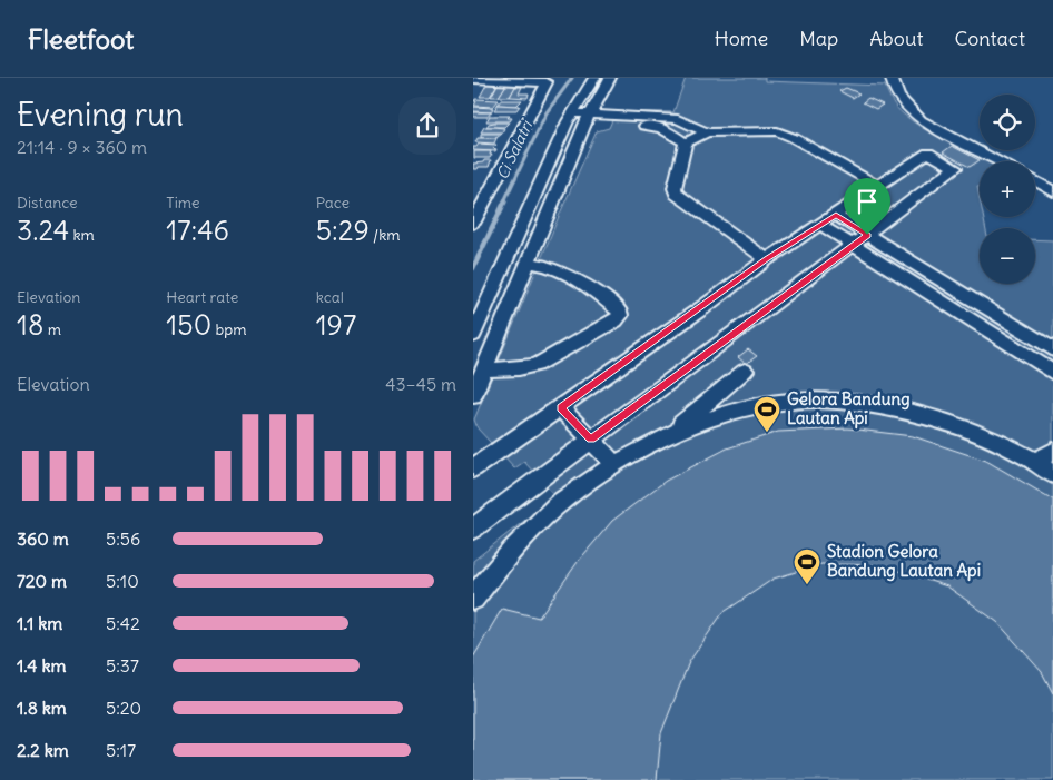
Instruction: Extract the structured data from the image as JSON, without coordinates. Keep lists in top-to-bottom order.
{
  "water": ["Ci Salatri"],
  "places": {
    "sports": ["Gelora Bandung Lautan Api", "Stadion Gelora Bandung Lautan Api"]
  },
  "page": {
    "header": "Fleetfoot",
    "nav": [
      "Home",
      "Map",
      "About",
      "Contact"
    ],
    "heading": ["Evening run", "21:14 · 9 × 360 m"],
    "map_buttons": ["+", "−"],
    "stats": [
      ["Distance", "3.24 km"],
      ["Time", "17:46"],
      ["Pace", "5:29 /km"],
      ["Elevation", "18 m"],
      ["Heart rate", "150 bpm"],
      ["kcal", "197"]
    ],
    "chart": ["Elevation", "43–45 m"],
    "list": [
      {
        "name": "360 m",
        "note": "5:56"
      },
      {
        "name": "720 m",
        "note": "5:10"
      },
      {
        "name": "1.1 km",
        "note": "5:42"
      },
      {
        "name": "1.4 km",
        "note": "5:37"
      },
      {
        "name": "1.8 km",
        "note": "5:20"
      },
      {
        "name": "2.2 km",
        "note": "5:17"
      }
    ]
  }
}
